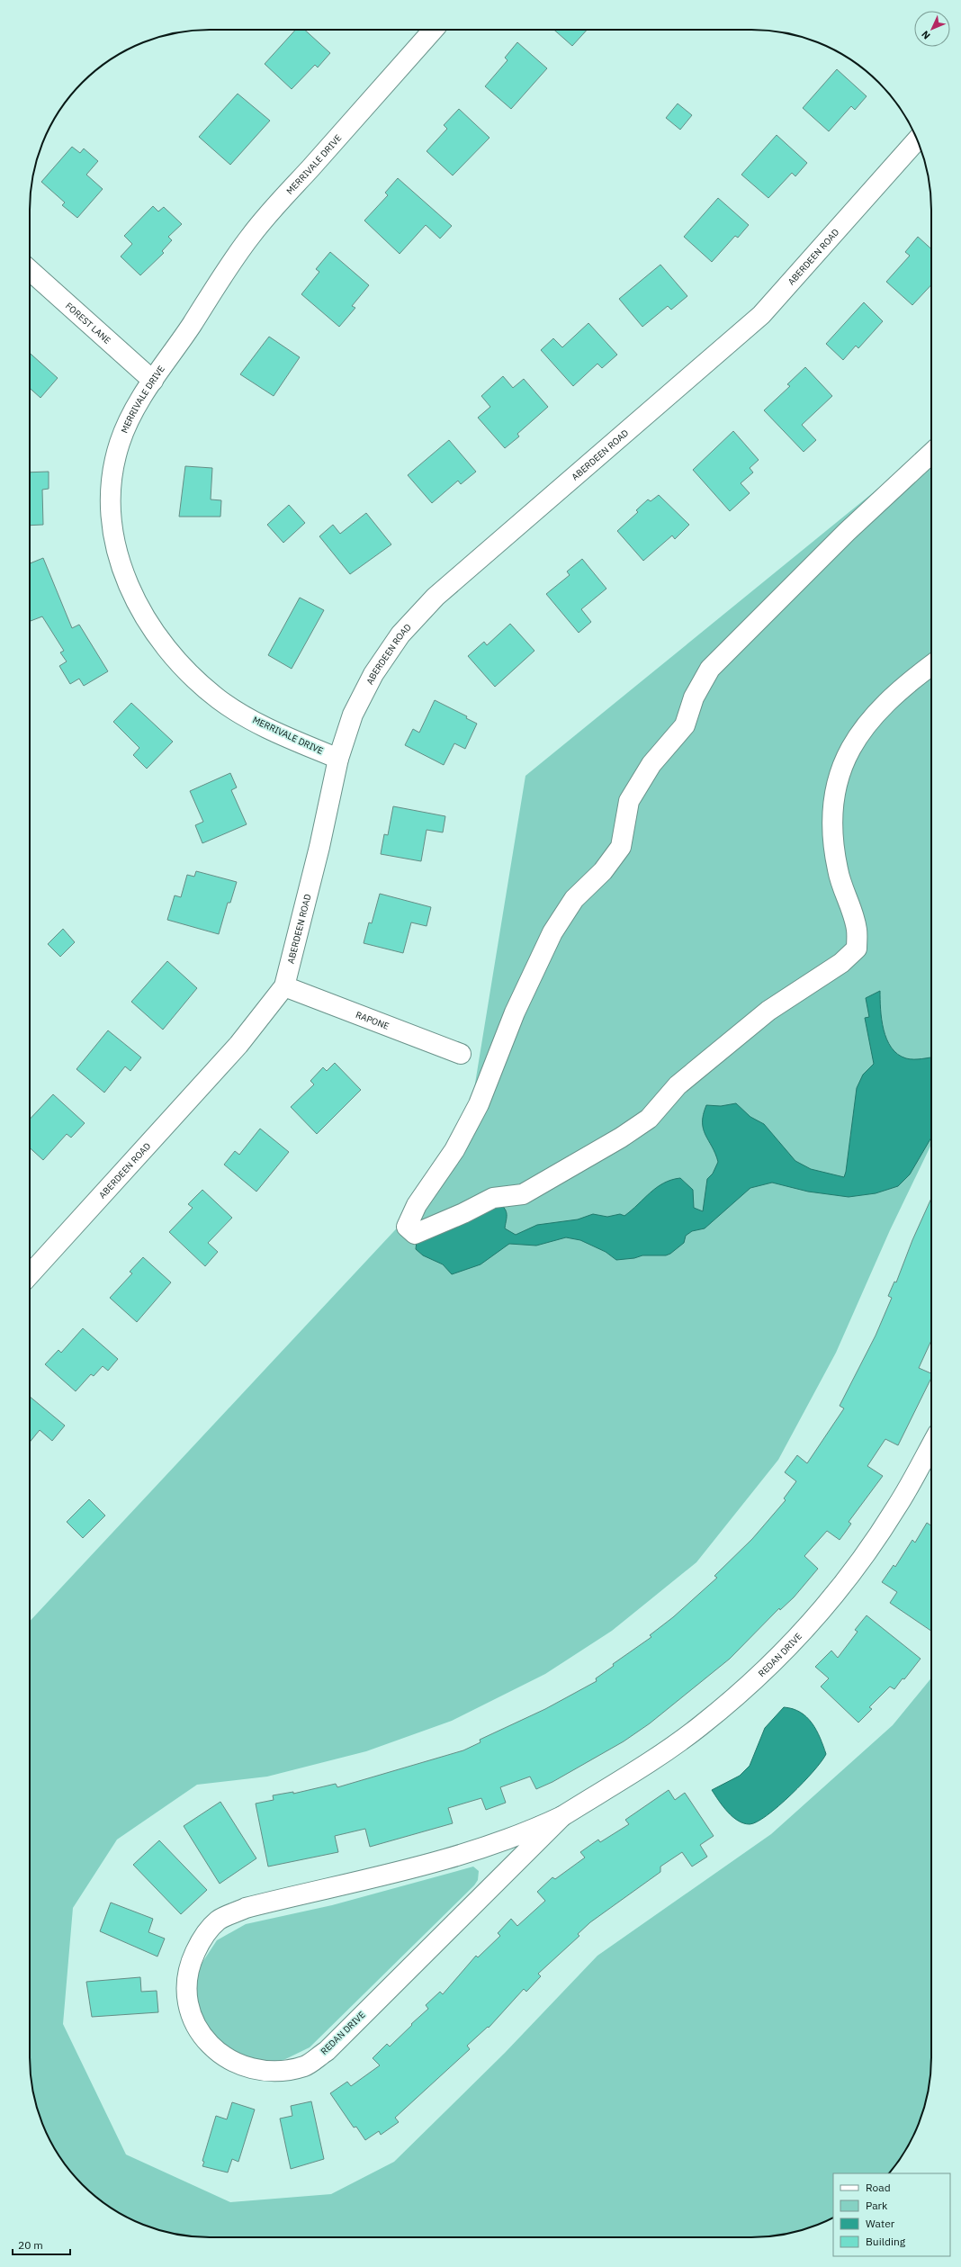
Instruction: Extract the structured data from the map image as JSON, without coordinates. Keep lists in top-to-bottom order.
{
  "streets": {
    "street": [
      "MERRIVALE DRIVE",
      "ABERDEEN ROAD",
      "FOREST LANE",
      "RAPONE",
      "REDAN DRIVE"
    ]
  },
  "crossings": [
    ["MERRIVALE DRIVE", "ABERDEEN ROAD"],
    ["MERRIVALE DRIVE", "FOREST LANE"],
    ["ABERDEEN ROAD", "RAPONE"]
  ],
  "legend": [
    "Road",
    "Park",
    "Water",
    "Building"
  ],
  "scale_bar": "20 m",
  "north": "bottom left"
}
